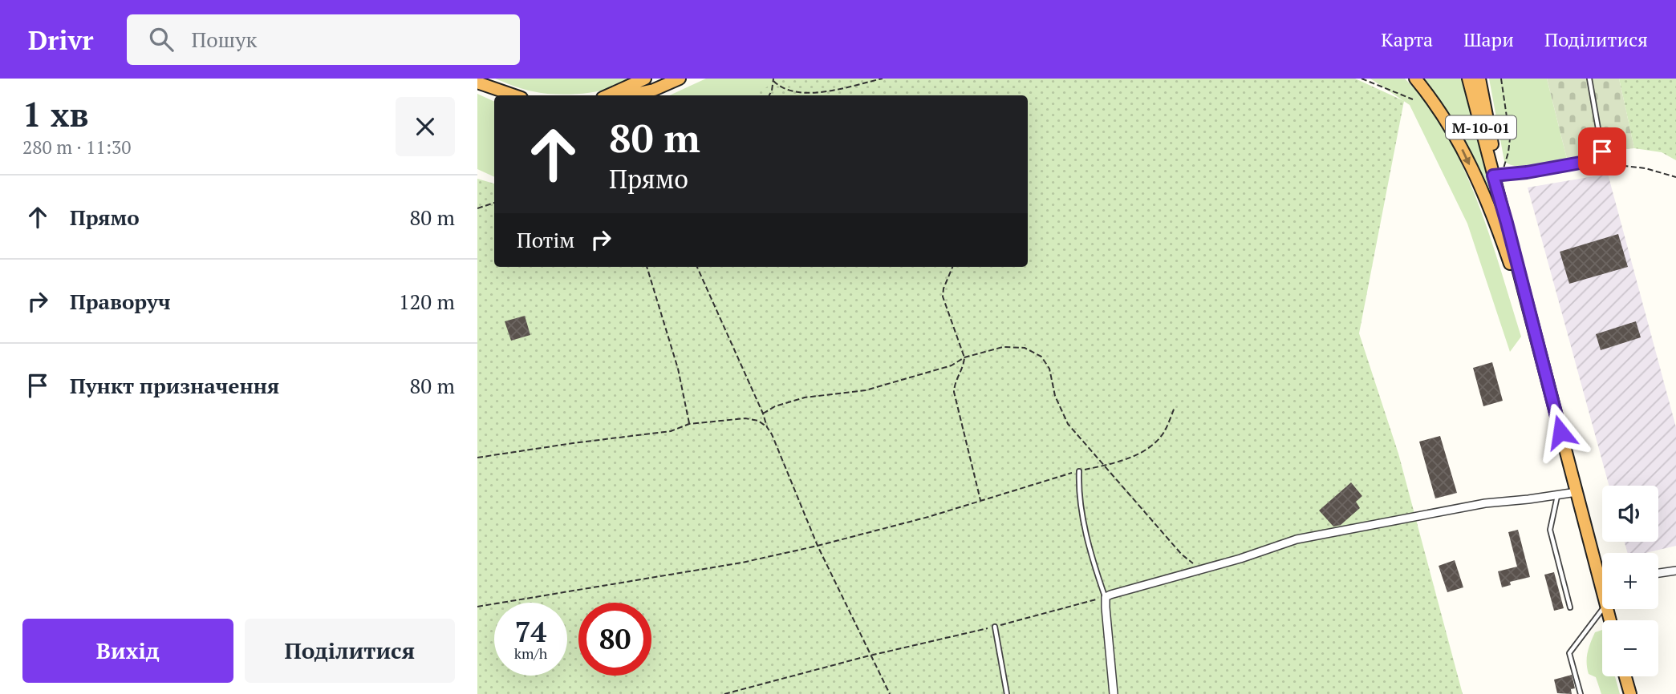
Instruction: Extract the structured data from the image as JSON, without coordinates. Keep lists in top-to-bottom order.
{
  "streets": {
    "highway": ["М-10-01"]
  },
  "page": {
    "header": "Drivr",
    "search": "Пошук",
    "nav": ["Карта", "Шари", "Поділитися"],
    "heading": ["1 хв", "280 m · 11:30"],
    "turn": ["80 m", "Прямо"],
    "list": [
      {
        "name": "Прямо",
        "value": "80 m"
      },
      {
        "name": "Праворуч",
        "value": "120 m"
      },
      {
        "name": "Пункт призначення",
        "value": "80 m"
      }
    ],
    "then": "Потім",
    "map_buttons": ["+", "−"],
    "speed": "74 km/h",
    "limit": "80",
    "buttons": ["Вихід", "Поділитися"]
  }
}
